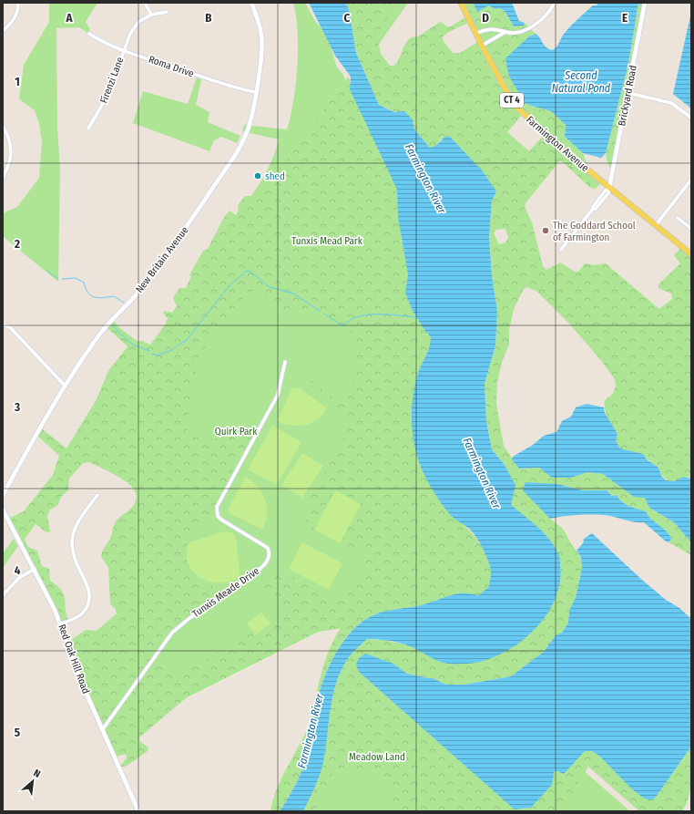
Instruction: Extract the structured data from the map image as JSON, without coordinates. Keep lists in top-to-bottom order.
{
  "streets": {
    "main road": ["CT 4", "Farmington Avenue"],
    "street": [
      "Roma Drive",
      "Firenzi Lane",
      "Brickyard Road",
      "New Britain Avenue",
      "Tunxis Meade Drive",
      "Red Oak Hill Road"
    ]
  },
  "crossings": [
    ["Roma Drive", "Firenzi Lane"],
    ["Roma Drive", "New Britain Avenue"],
    ["Brickyard Road", "Farmington Avenue"],
    ["Tunxis Meade Drive", "Red Oak Hill Road"]
  ],
  "water": ["Second Natural Pond", "Farmington River"],
  "parks": ["Tunxis Mead Park", "Quirk Park", "Meadow Land"],
  "places": ["shed", "The Goddard School of Farmington"],
  "north": "top right",
  "grid": {
    "columns": [
      "A",
      "B",
      "C",
      "D",
      "E"
    ],
    "rows": [
      "1",
      "2",
      "3",
      "4",
      "5"
    ]
  }
}
